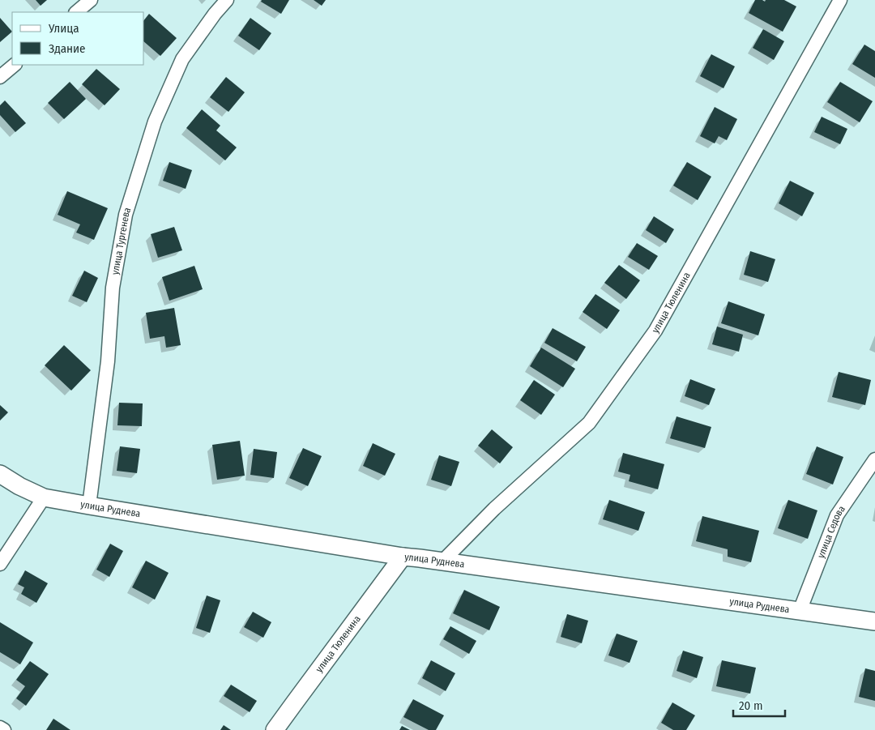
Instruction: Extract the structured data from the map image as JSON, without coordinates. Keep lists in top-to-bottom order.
{
  "streets": {
    "street": [
      "улица Тургенева",
      "улица Тюленина",
      "улица Руднева",
      "улица Седова"
    ]
  },
  "crossings": [
    ["улица Тургенева", "улица Руднева"],
    ["улица Тюленина", "улица Руднева"],
    ["улица Руднева", "улица Седова"]
  ],
  "legend": ["Улица", "Здание"],
  "scale_bar": "20 m"
}
